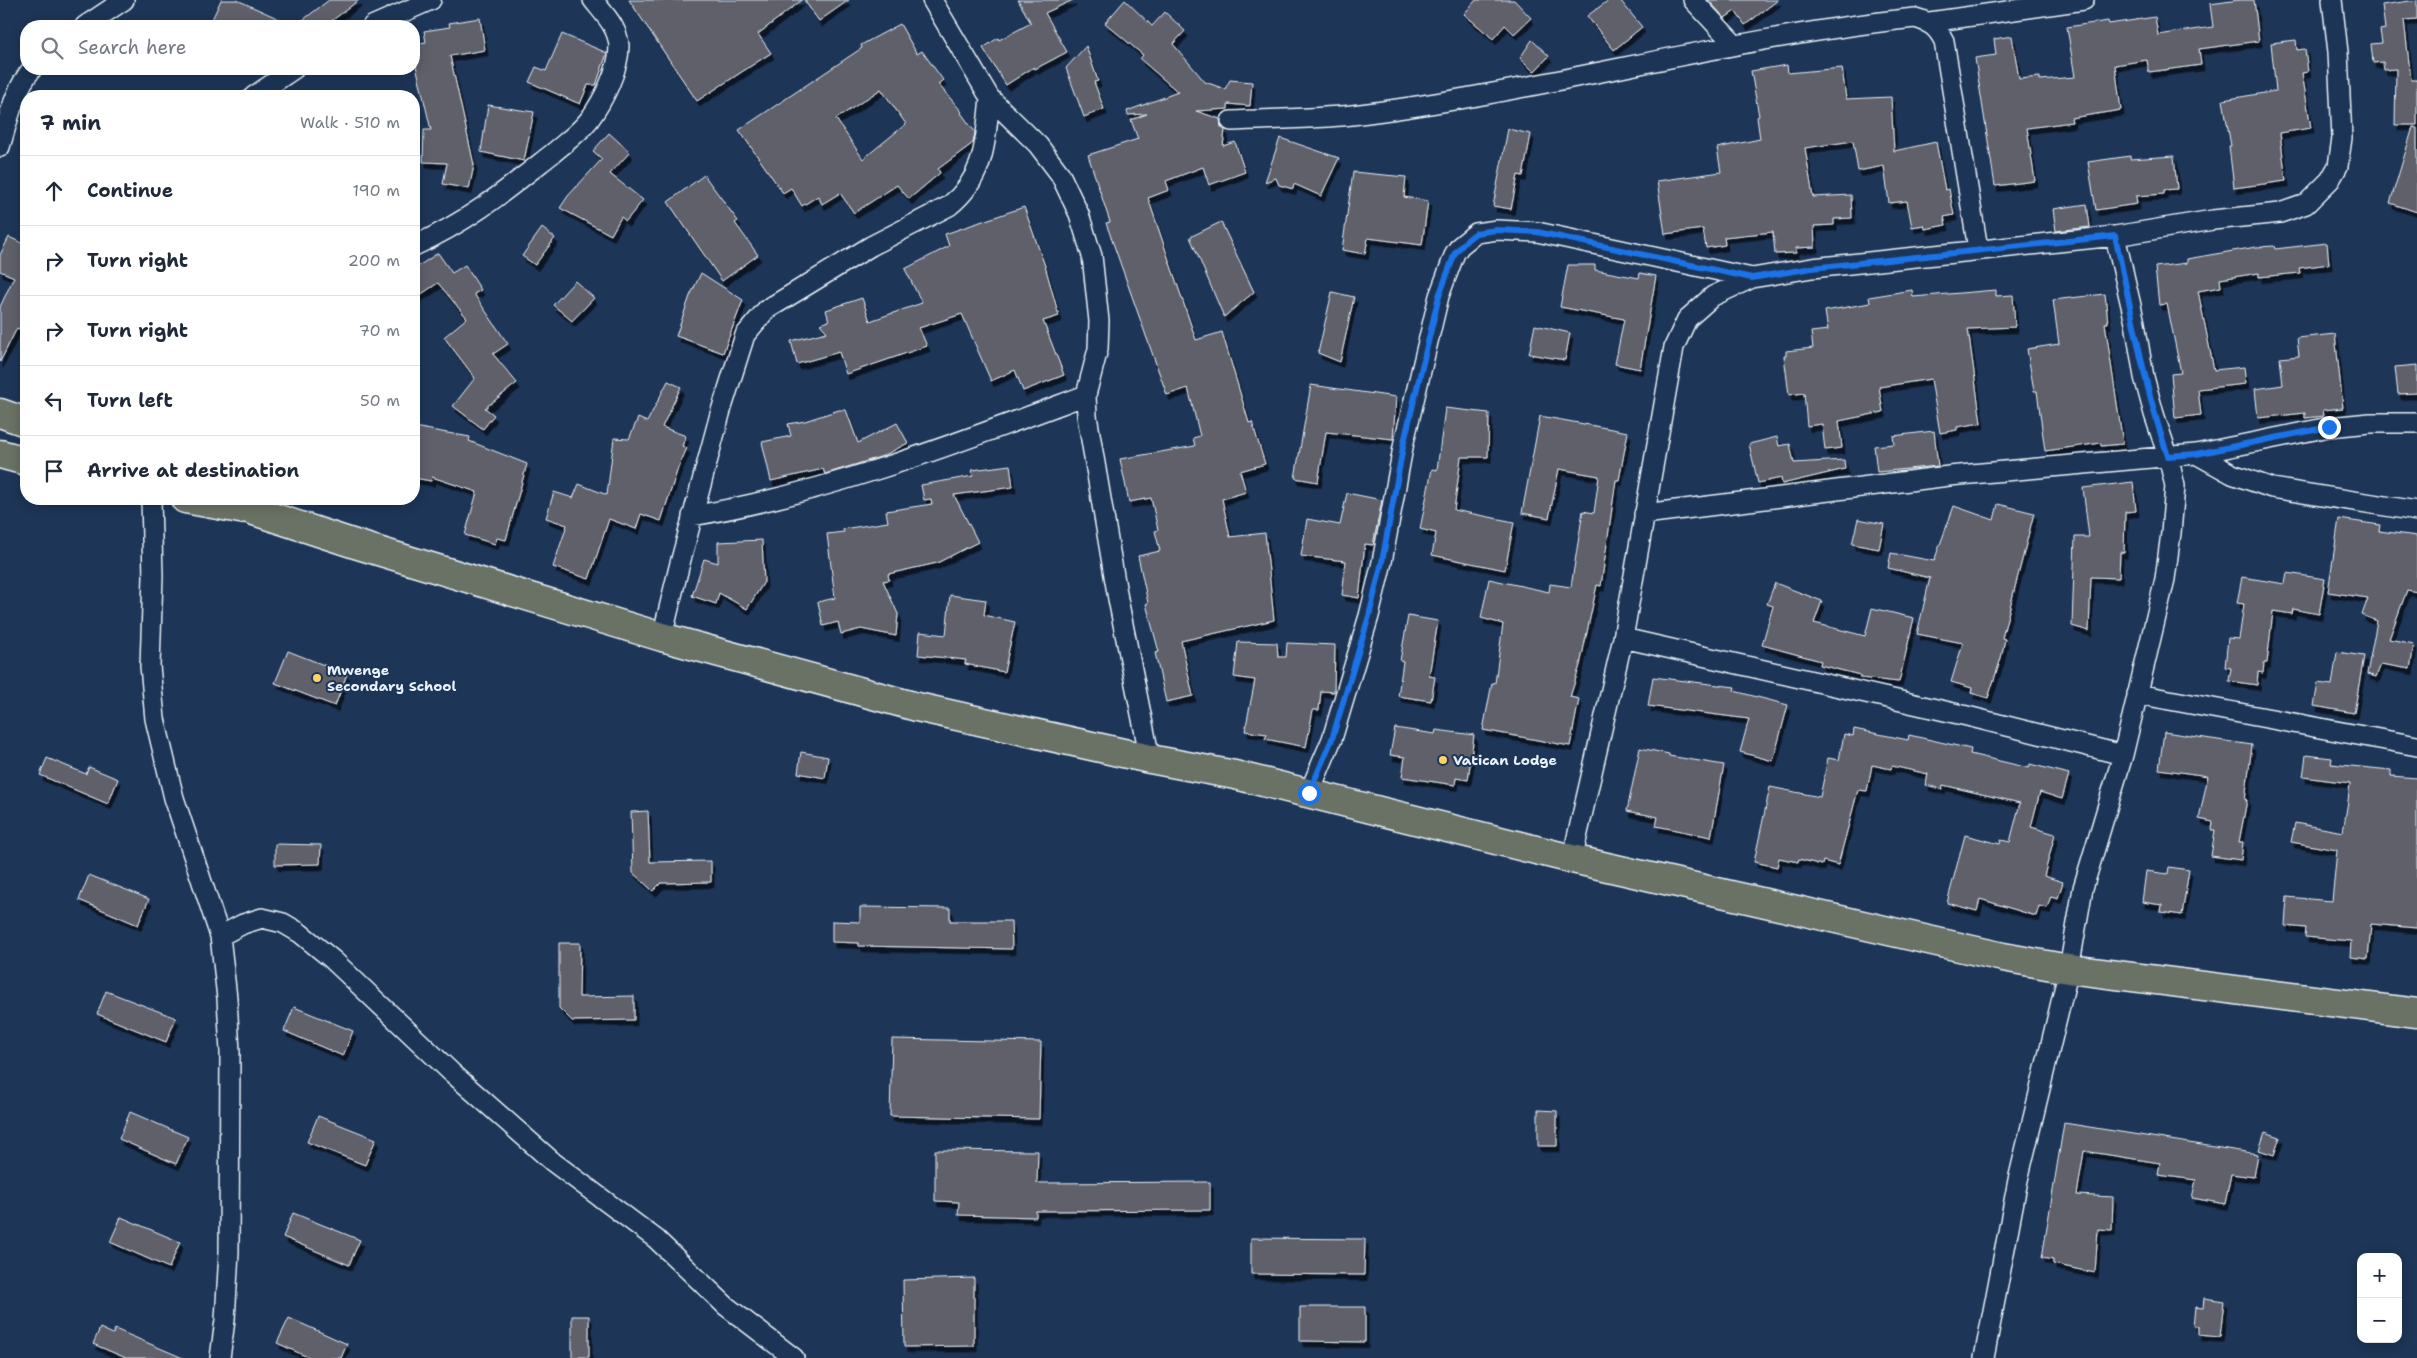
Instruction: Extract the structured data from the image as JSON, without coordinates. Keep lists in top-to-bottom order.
{
  "places": ["Mwenge Secondary School", "Vatican Lodge"],
  "page": {
    "search": "Search here",
    "heading": ["7 min", "Walk · 510 m"],
    "list": [
      ["Continue", "190 m"],
      ["Turn right", "200 m"],
      ["Turn right", "70 m"],
      ["Turn left", "50 m"],
      "Arrive at destination"
    ],
    "map_buttons": ["+", "−"]
  }
}
